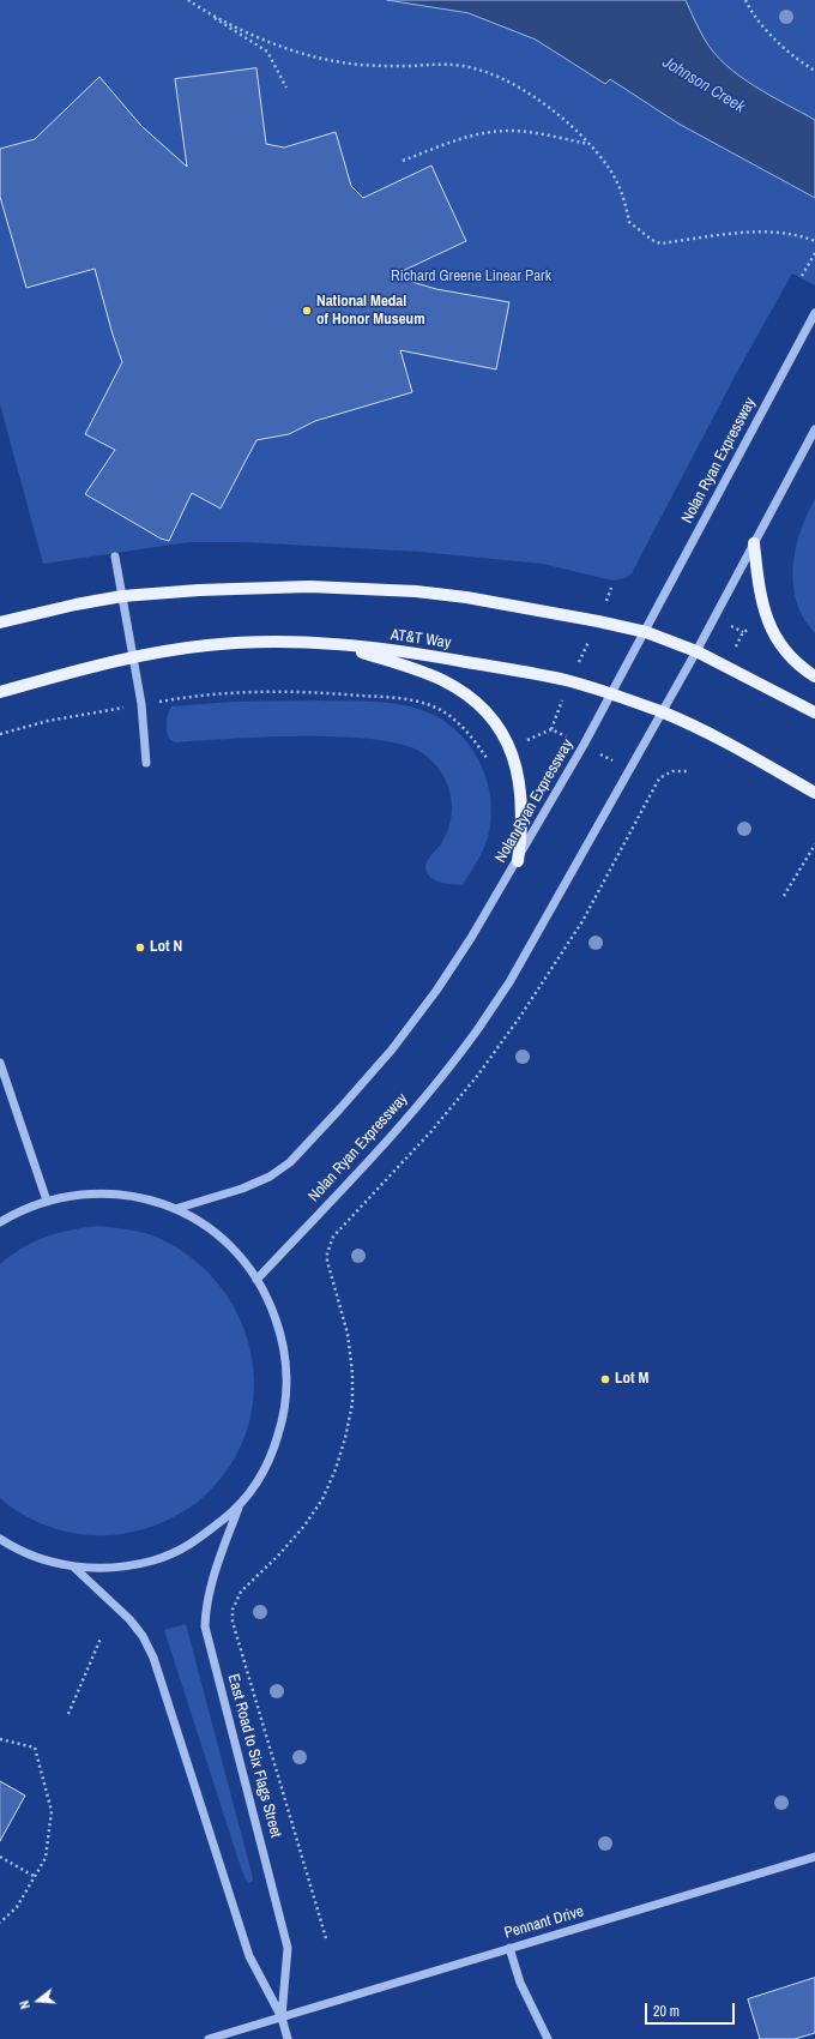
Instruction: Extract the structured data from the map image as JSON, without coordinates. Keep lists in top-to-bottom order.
{
  "streets": {
    "main road": ["AT&T Way"],
    "street": ["Nolan Ryan Expressway", "East Road to Six Flags Street", "Pennant Drive"]
  },
  "crossings": [
    ["Nolan Ryan Expressway", "AT&T Way"],
    ["East Road to Six Flags Street", "Pennant Drive"]
  ],
  "water": ["Johnson Creek"],
  "parks": ["Richard Greene Linear Park"],
  "places": ["National Medal of Honor Museum", "Lot N", "Lot M"],
  "scale_bar": "20 m",
  "north": "left"
}
